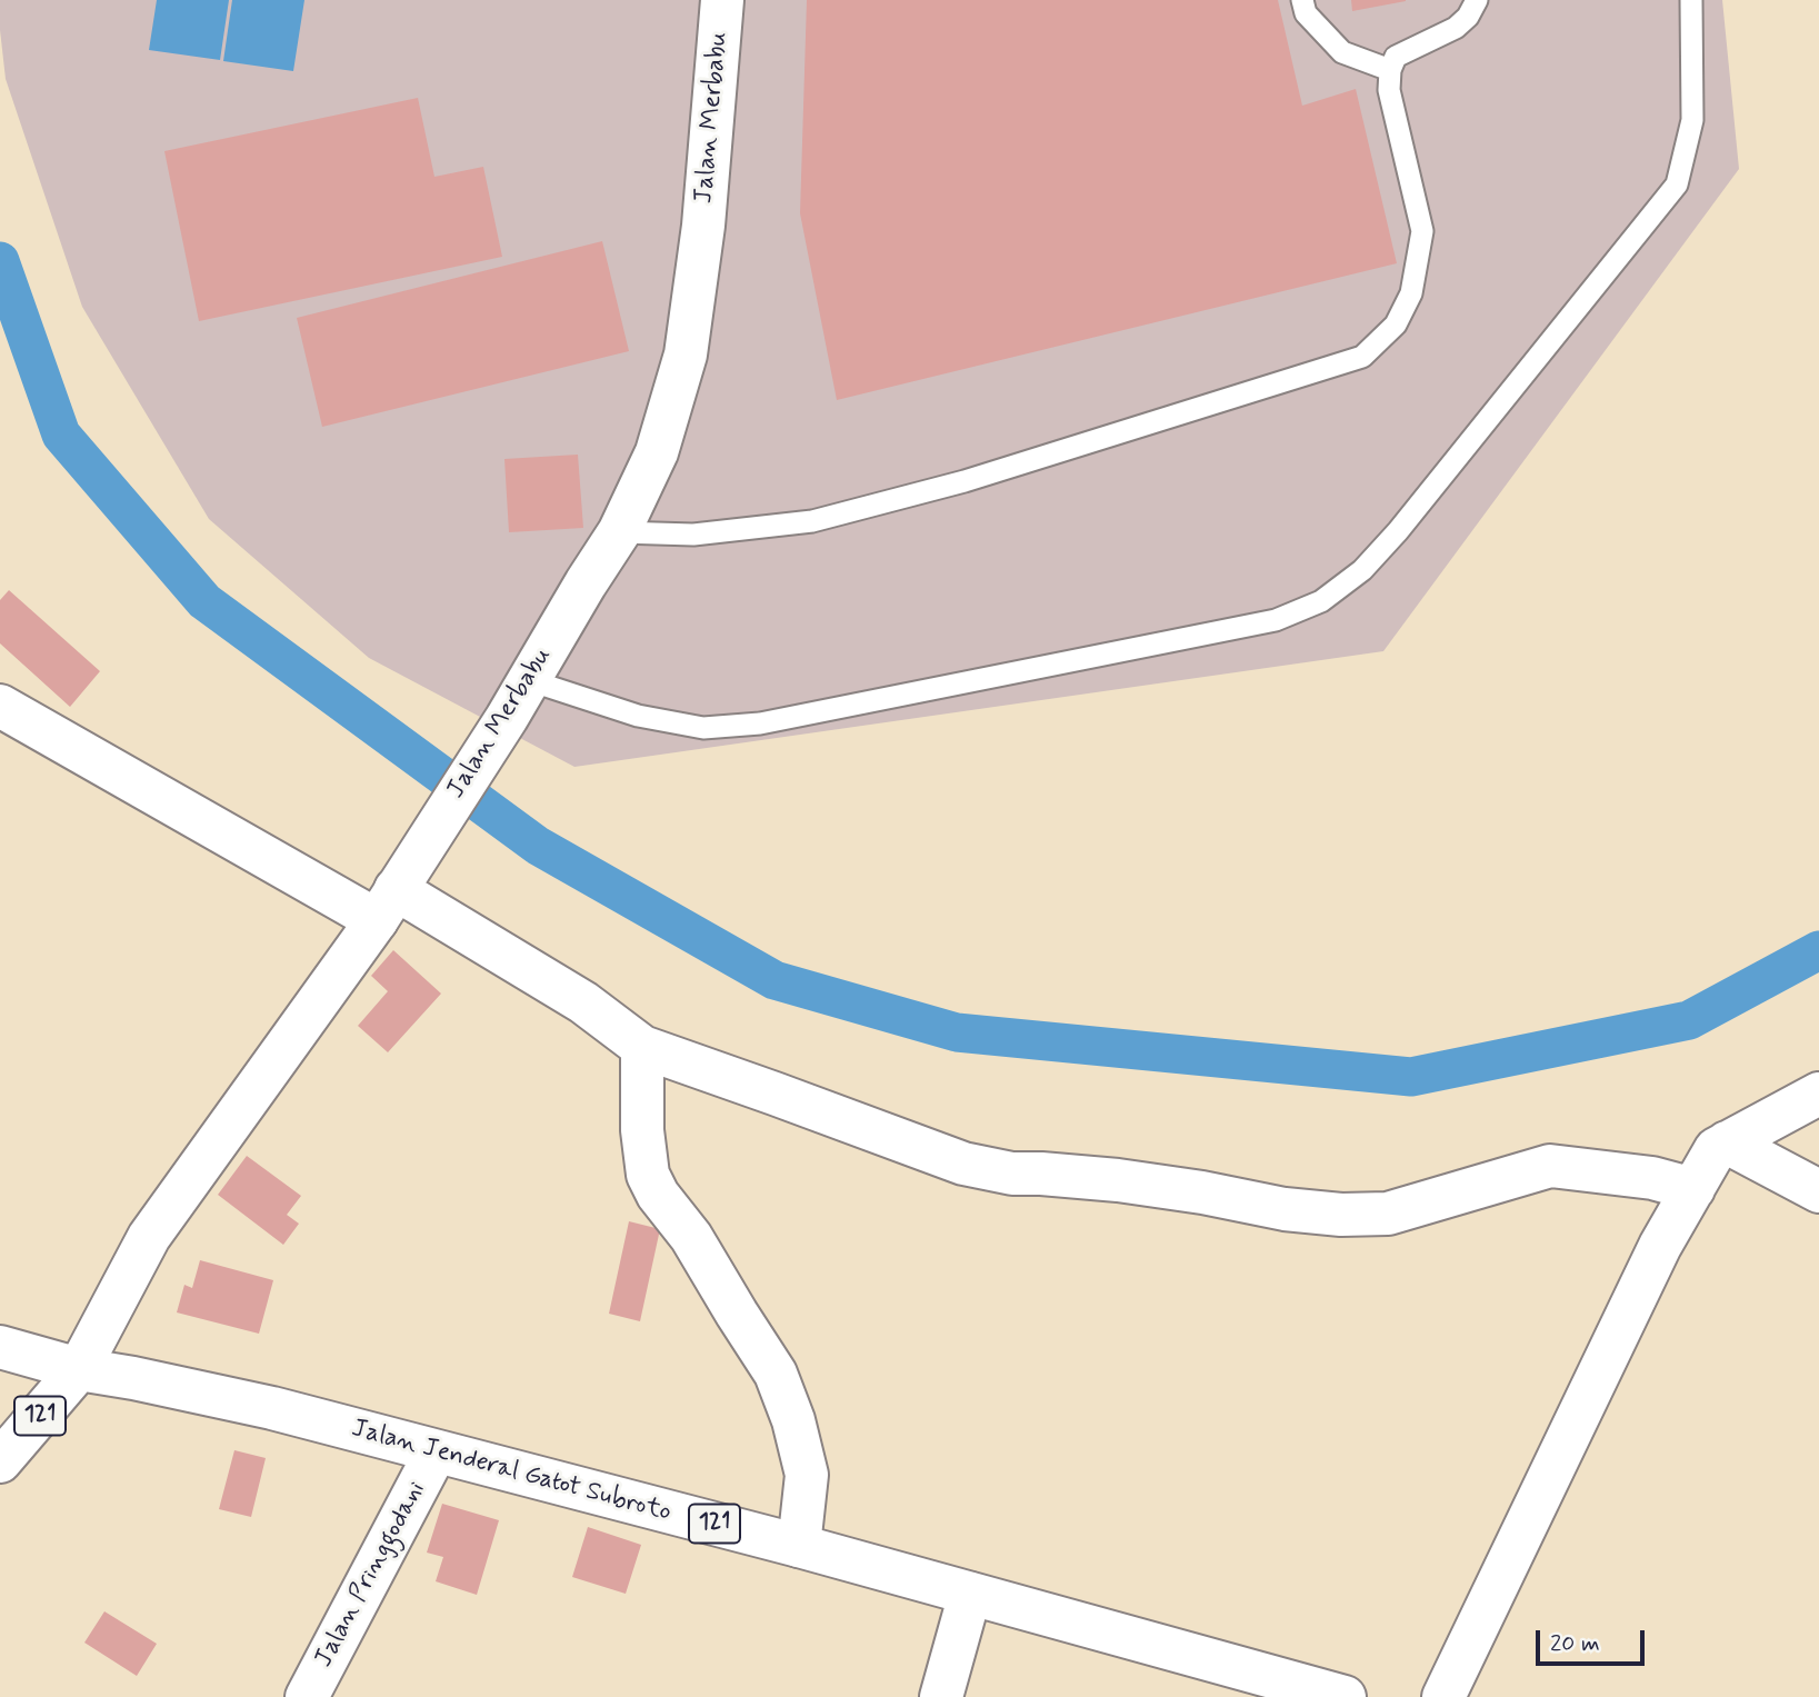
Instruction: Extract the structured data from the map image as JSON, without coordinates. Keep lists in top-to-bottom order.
{
  "streets": {
    "street": [
      "Jalan Merbabu",
      "121",
      "Jalan Jenderal Gatot Subroto",
      "Jalan Pringgodani"
    ]
  },
  "crossings": [
    ["Jalan Merbabu", "121"],
    ["Jalan Merbabu", "Jalan Jenderal Gatot Subroto"],
    ["121", "Jalan Jenderal Gatot Subroto"],
    ["Jalan Jenderal Gatot Subroto", "Jalan Pringgodani"]
  ],
  "scale_bar": "20 m"
}
